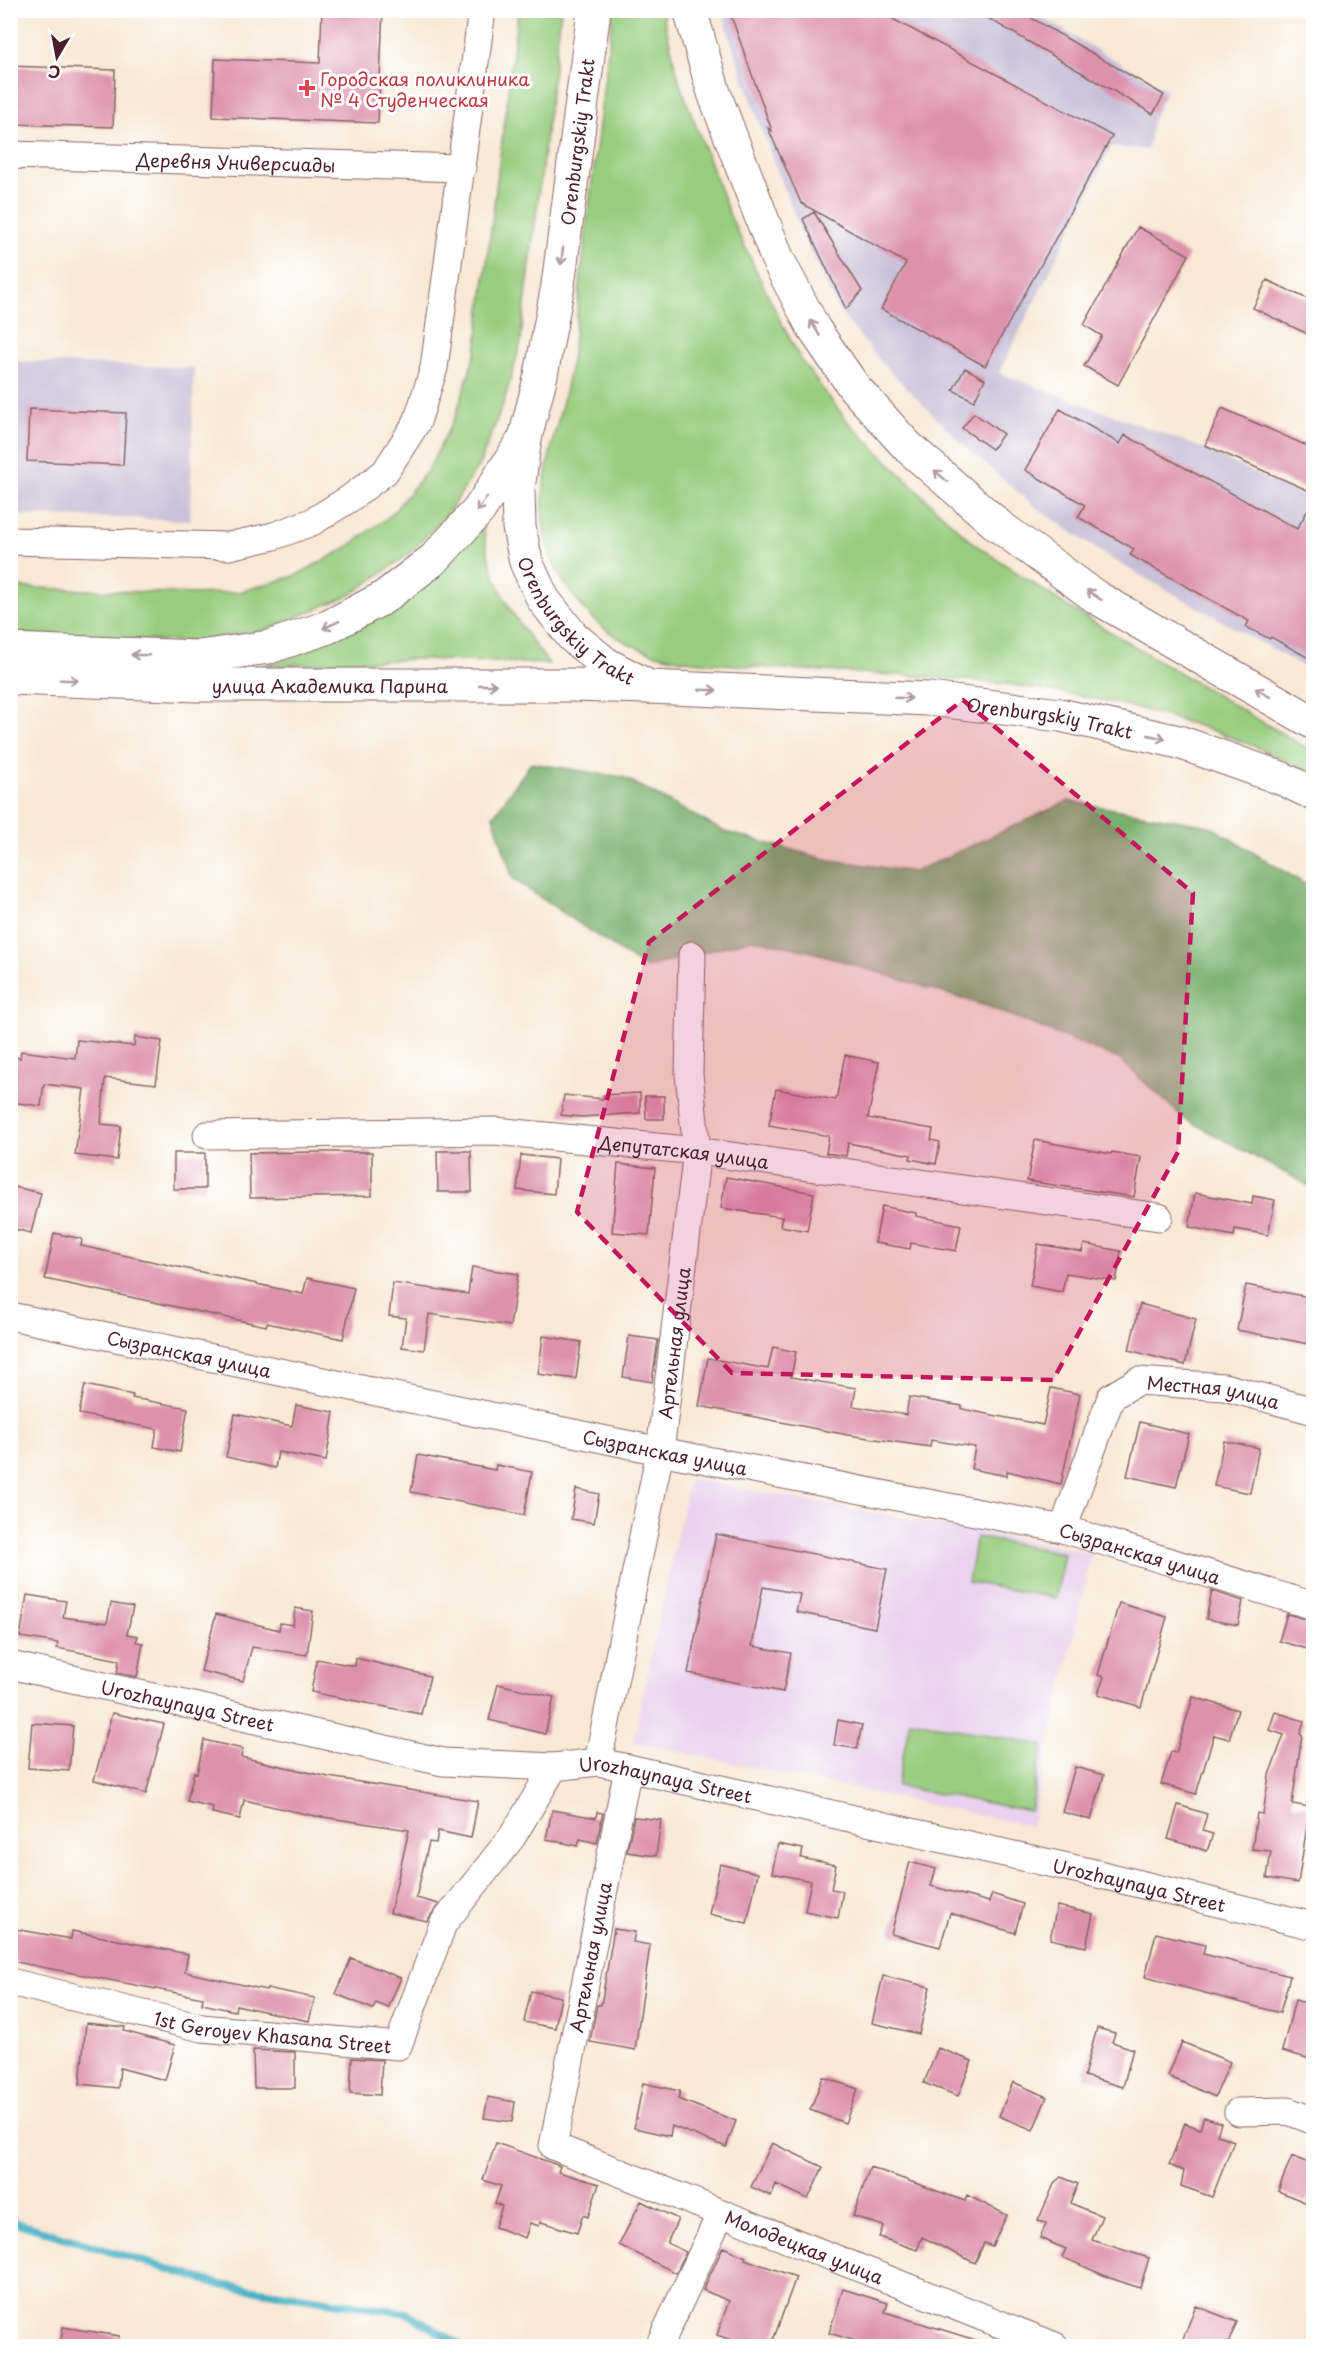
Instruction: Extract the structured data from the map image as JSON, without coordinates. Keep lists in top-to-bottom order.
{
  "streets": {
    "main road": ["Orenburgskiy Trakt", "улица Академика Парина"],
    "street": [
      "Деревня Универсиады",
      "Депутатская улица",
      "Артельная улица",
      "Сызранская улица",
      "Местная улица",
      "Urozhaynaya Street",
      "1st Geroyev Khasana Street",
      "Молодецкая улица"
    ]
  },
  "crossings": [
    ["Orenburgskiy Trakt", "улица Академика Парина"],
    ["Депутатская улица", "Артельная улица"],
    ["Артельная улица", "Сызранская улица"],
    ["Артельная улица", "Urozhaynaya Street"],
    ["Артельная улица", "Молодецкая улица"],
    ["Сызранская улица", "Местная улица"],
    ["Urozhaynaya Street", "1st Geroyev Khasana Street"]
  ],
  "places": {
    "health": ["Городская поликлиника № 4 Студенческая"]
  },
  "north": "bottom"
}
